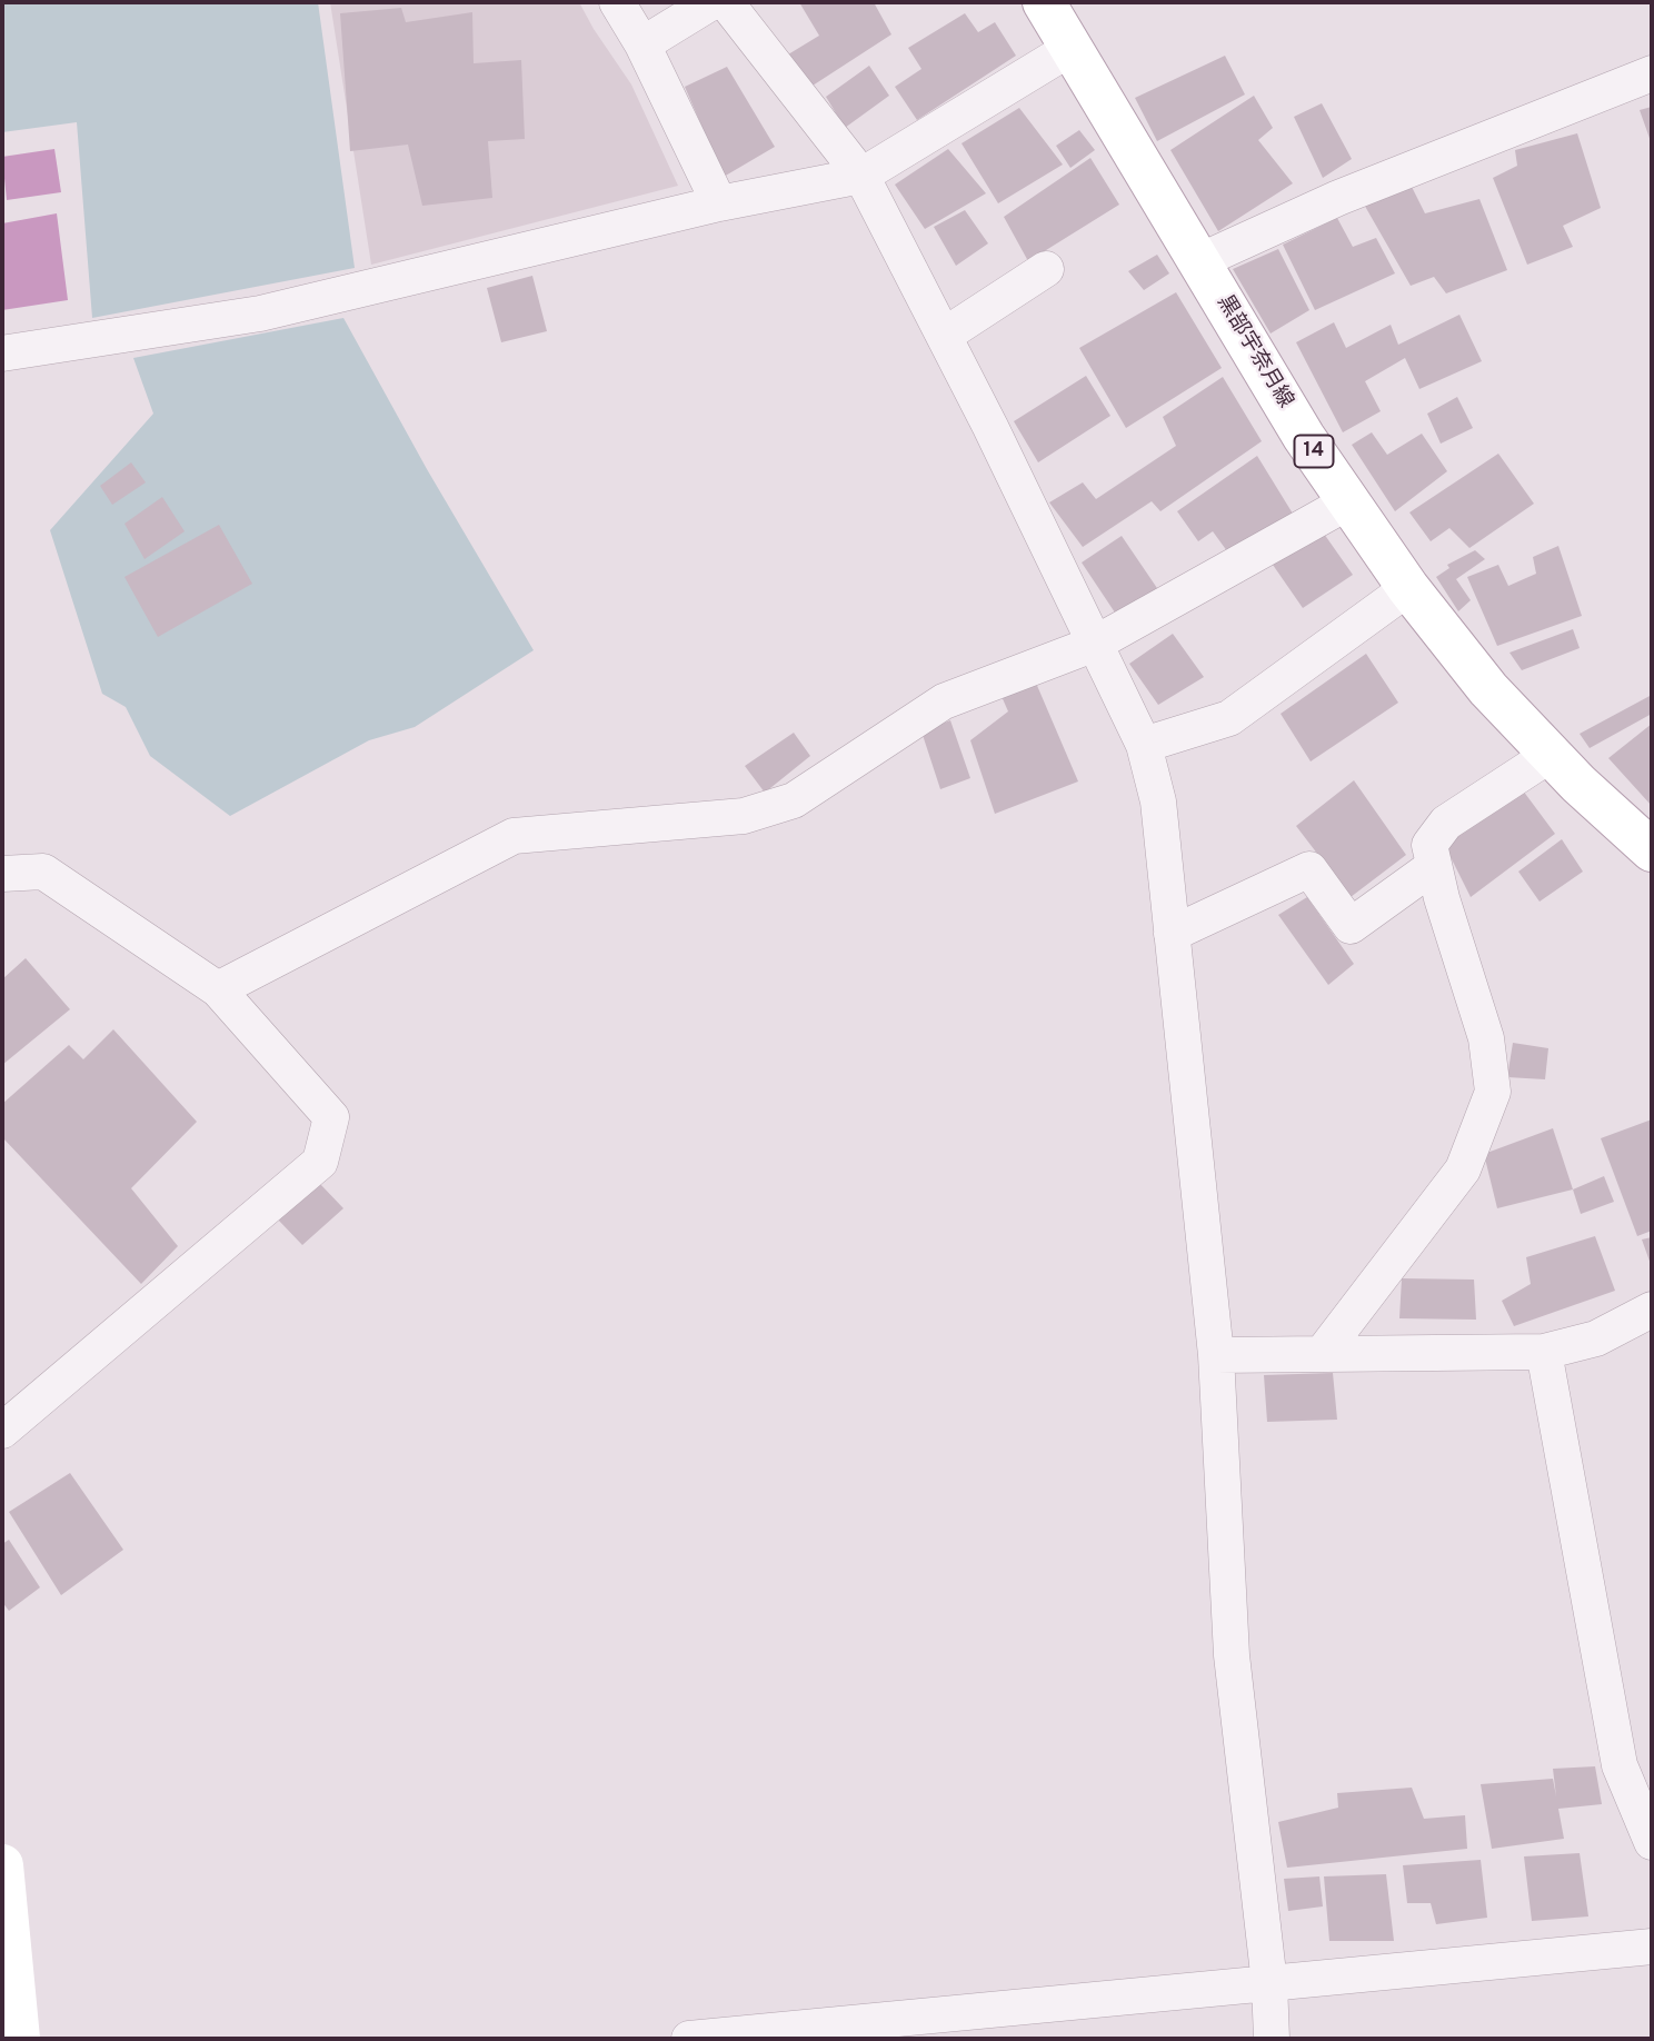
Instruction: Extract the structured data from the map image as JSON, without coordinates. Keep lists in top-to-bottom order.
{
  "streets": {
    "main road": ["黒部宇奈月線", "14"]
  }
}
